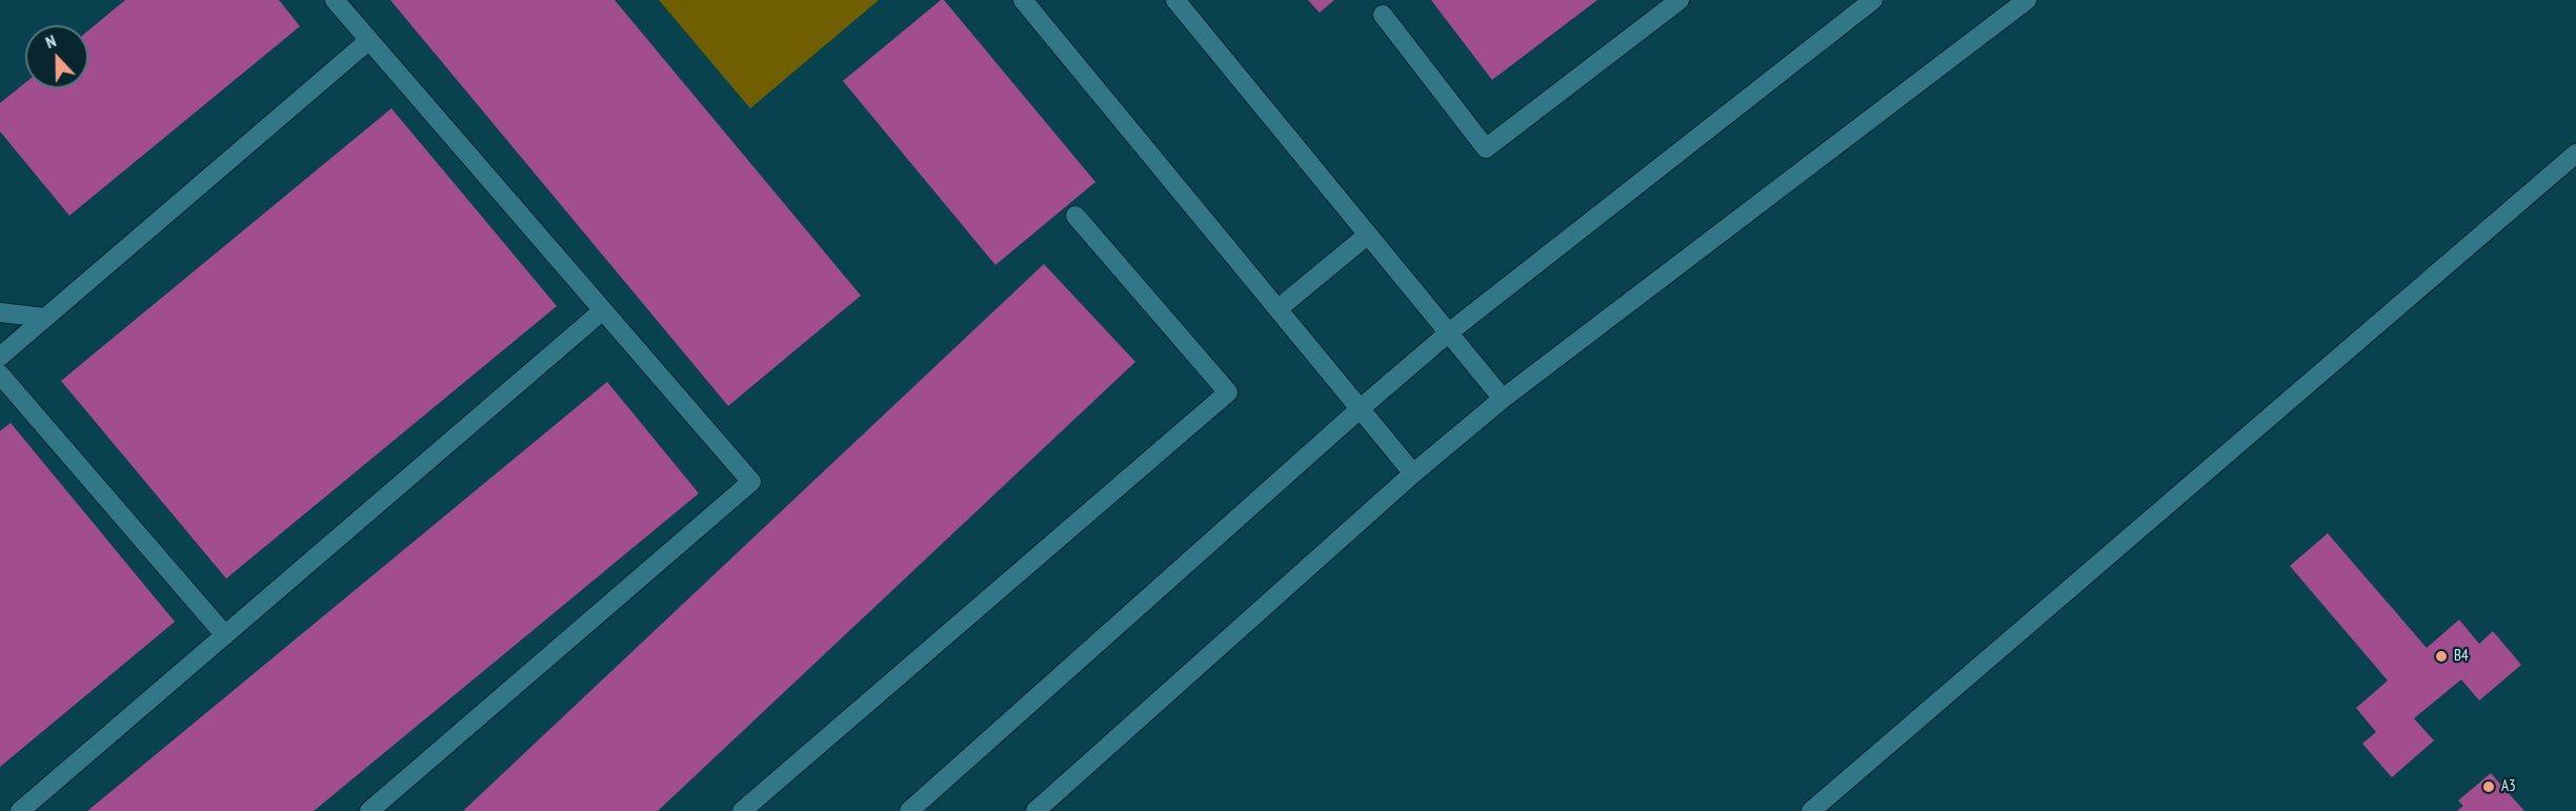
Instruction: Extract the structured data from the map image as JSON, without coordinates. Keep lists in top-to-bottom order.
{
  "places": ["B4", "A3"],
  "north": "top"
}
